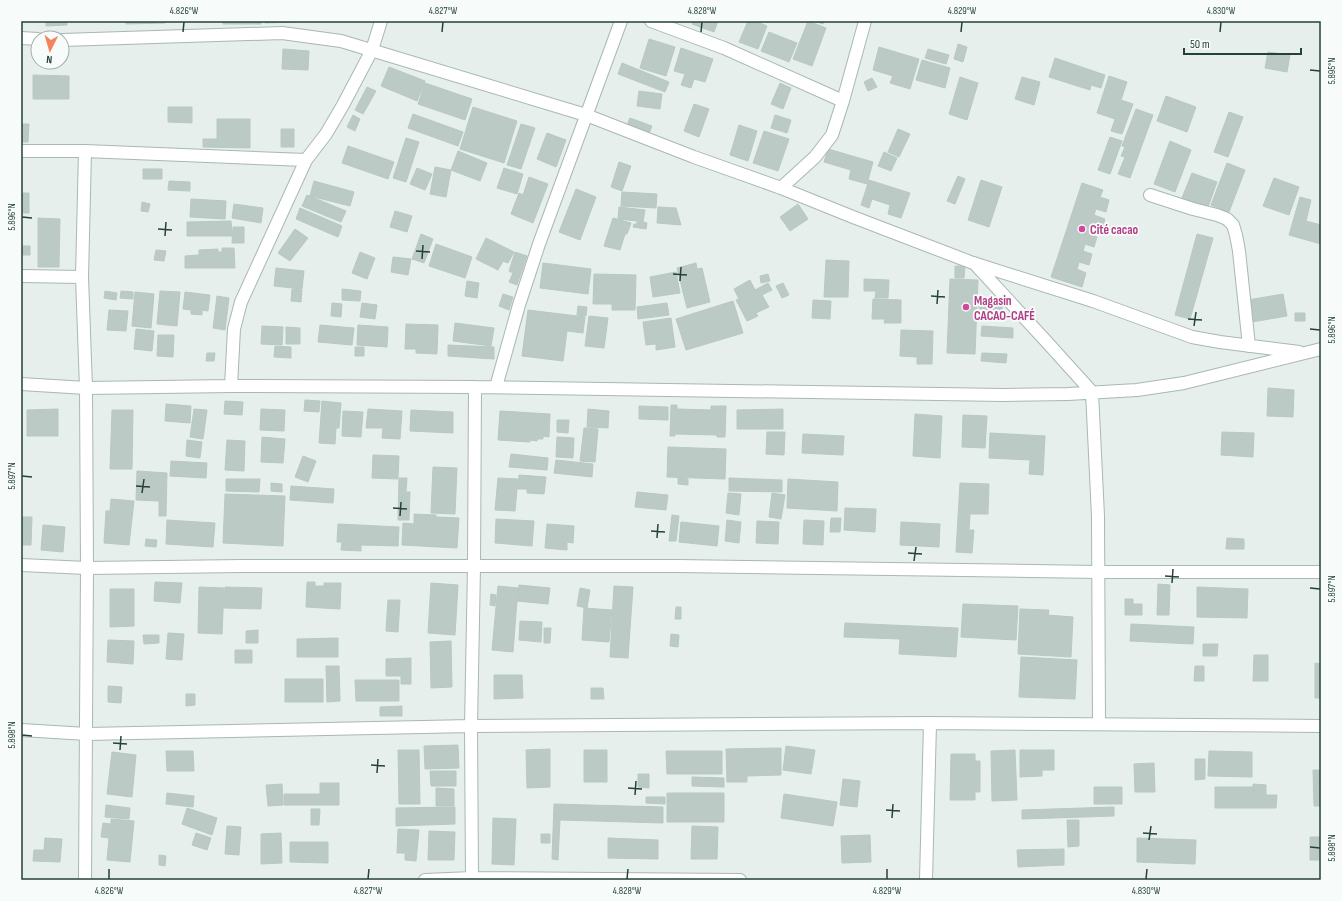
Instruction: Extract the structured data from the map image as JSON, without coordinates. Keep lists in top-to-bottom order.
{
  "places": ["Cité cacao", "Magasin CACAO-CAFÉ"],
  "scale_bar": "50 m",
  "north": "bottom",
  "coordinates": [
    "4.826°W",
    "4.827°W",
    "4.828°W",
    "4.829°W",
    "4.830°W",
    "5.895°N",
    "5.896°N",
    "5.897°N",
    "5.898°N"
  ]
}
